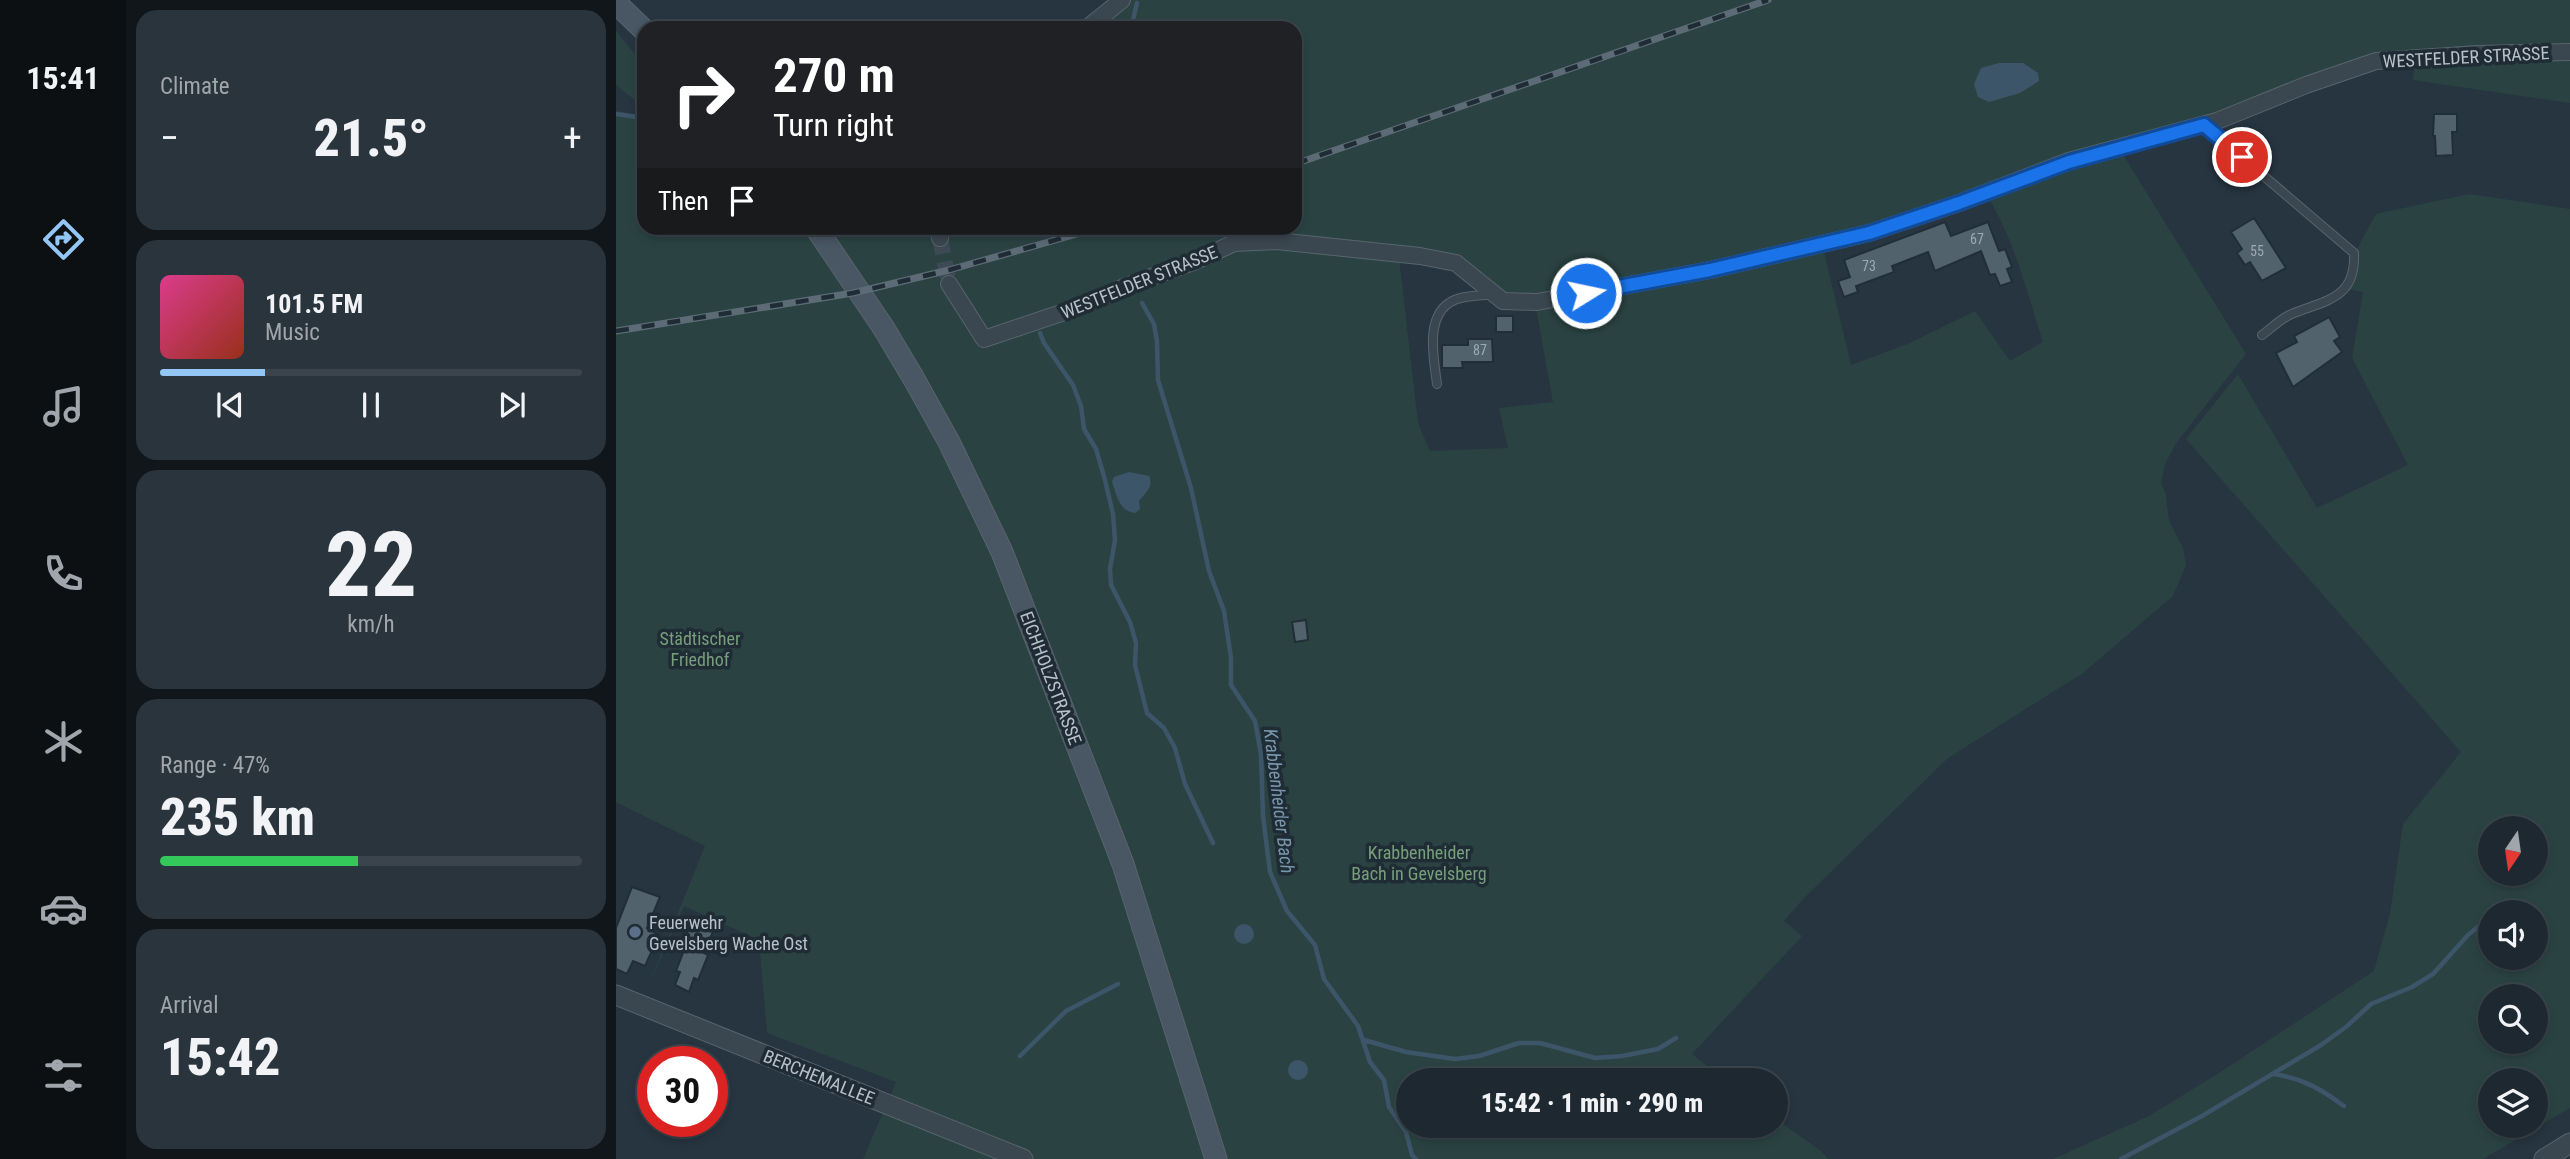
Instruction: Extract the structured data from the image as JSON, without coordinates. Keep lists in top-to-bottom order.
{
  "streets": {
    "main road": ["EICHHOLZSTRASSE"],
    "street": ["WESTFELDER STRASSE", "BERCHEMALLEE"]
  },
  "water": ["Krabbenheider Bach"],
  "parks": ["Städtischer Friedhof", "Krabbenheider Bach in Gevelsberg"],
  "places": ["Feuerwehr Gevelsberg Wache Ost"],
  "house_numbers": [
    "67",
    "55",
    "73",
    "87"
  ],
  "north": "bottom",
  "page": {
    "tabs": "15:41",
    "tile": [
      "Climate",
      ["22", "km/h"],
      ["Range · 47%", "235 km"],
      ["Arrival", "15:42"]
    ],
    "turn": ["270 m", "Turn right"],
    "heat": ["−", "21.5°", "+"],
    "then": "Then",
    "song": ["101.5 FM", "Music"],
    "limit": "30",
    "trip": "15:42 · 1 min · 290 m"
  }
}
